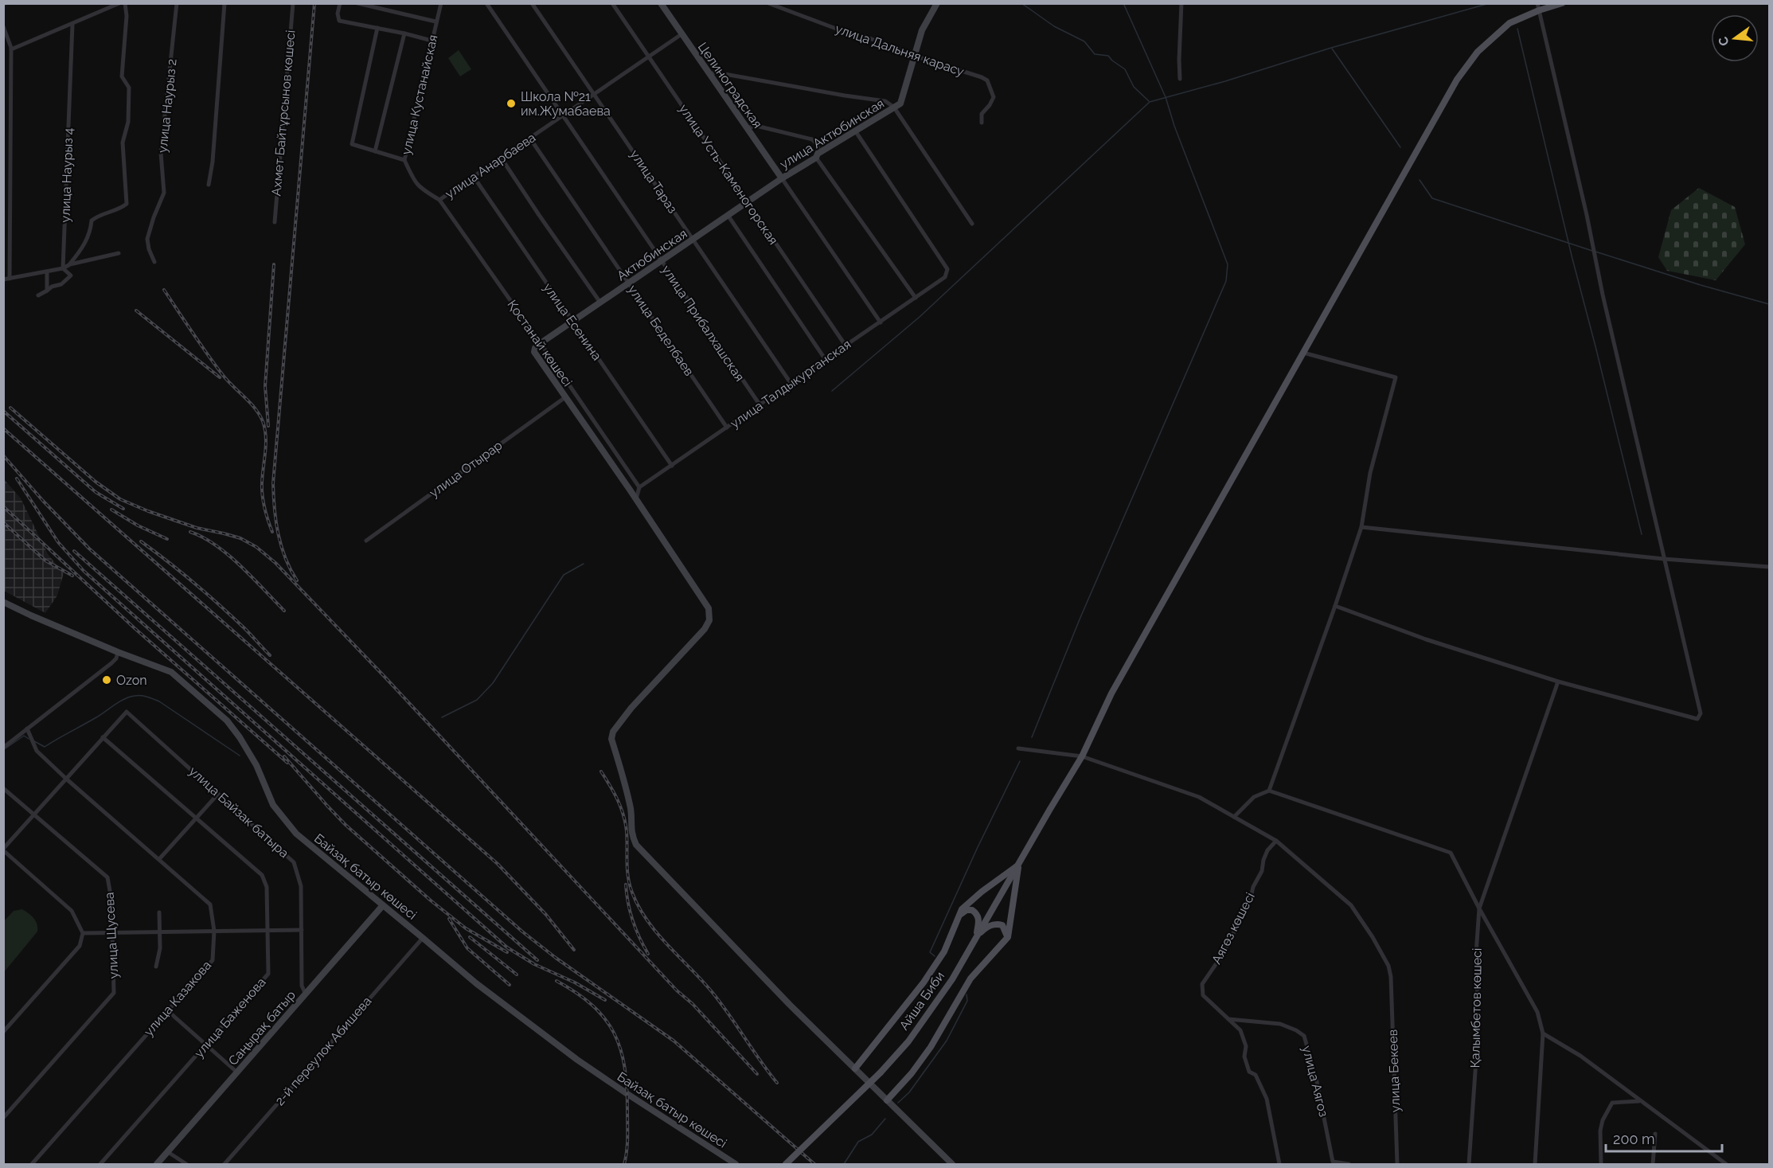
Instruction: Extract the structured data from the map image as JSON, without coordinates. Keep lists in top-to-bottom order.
{
  "streets": {
    "main road": ["Айша Биби"],
    "street": [
      "улица Дальняя карасу",
      "Целиноградская",
      "улица Кустанайская",
      "улица Наурыз 2",
      "Ахмет Байтұрсынов көшесі",
      "улица Актюбинская",
      "улица Анарбаева",
      "улица Усть-Каменогорская",
      "улица Наурыз 4",
      "улица Тараз",
      "Актюбинская",
      "улица Есенина",
      "улица Прибалхашская",
      "улица Беделбаев",
      "Қостанай көшесі",
      "улица Талдыкурганская",
      "улица Отырар",
      "улица Байзак батыра",
      "Байзақ батыр көшесі",
      "Аягөз көшесі",
      "улица Щусева",
      "улица Казакова",
      "Қалымбетов көшесі",
      "улица Баженова",
      "Саңырақ батыр",
      "2-й переулок Абишева",
      "улица Бекеев",
      "улица Аягоз"
    ]
  },
  "crossings": [
    ["улица Дальняя карасу", "улица Актюбинская"],
    ["Целиноградская", "улица Актюбинская"],
    ["Целиноградская", "улица Анарбаева"],
    ["Целиноградская", "Актюбинская"],
    ["улица Кустанайская", "улица Анарбаева"],
    ["улица Кустанайская", "Қостанай көшесі"],
    ["улица Актюбинская", "Актюбинская"],
    ["улица Актюбинская", "улица Талдыкурганская"],
    ["улица Анарбаева", "улица Усть-Каменогорская"],
    ["улица Анарбаева", "улица Тараз"],
    ["улица Анарбаева", "улица Есенина"],
    ["улица Анарбаева", "улица Прибалхашская"],
    ["улица Анарбаева", "улица Беделбаев"],
    ["улица Анарбаева", "Қостанай көшесі"],
    ["улица Усть-Каменогорская", "Актюбинская"],
    ["улица Усть-Каменогорская", "улица Талдыкурганская"],
    ["улица Тараз", "Актюбинская"],
    ["улица Тараз", "улица Талдыкурганская"],
    ["Актюбинская", "улица Есенина"],
    ["Актюбинская", "улица Прибалхашская"],
    ["Актюбинская", "улица Беделбаев"],
    ["Актюбинская", "Қостанай көшесі"],
    ["Актюбинская", "улица Отырар"],
    ["улица Есенина", "улица Талдыкурганская"],
    ["улица Прибалхашская", "улица Талдыкурганская"],
    ["улица Беделбаев", "улица Талдыкурганская"],
    ["Қостанай көшесі", "улица Талдыкурганская"],
    ["улица Байзак батыра", "улица Баженова"],
    ["улица Байзак батыра", "Саңырақ батыр"],
    ["Байзақ батыр көшесі", "Саңырақ батыр"],
    ["Байзақ батыр көшесі", "2-й переулок Абишева"],
    ["Аягөз көшесі", "улица Бекеев"],
    ["Аягөз көшесі", "улица Аягоз"],
    ["Айша Биби", "улица Бекеев"]
  ],
  "places": ["Школа №21 им.Жумабаева", "Ozon"],
  "scale_bar": "200 m",
  "north": "left"
}
